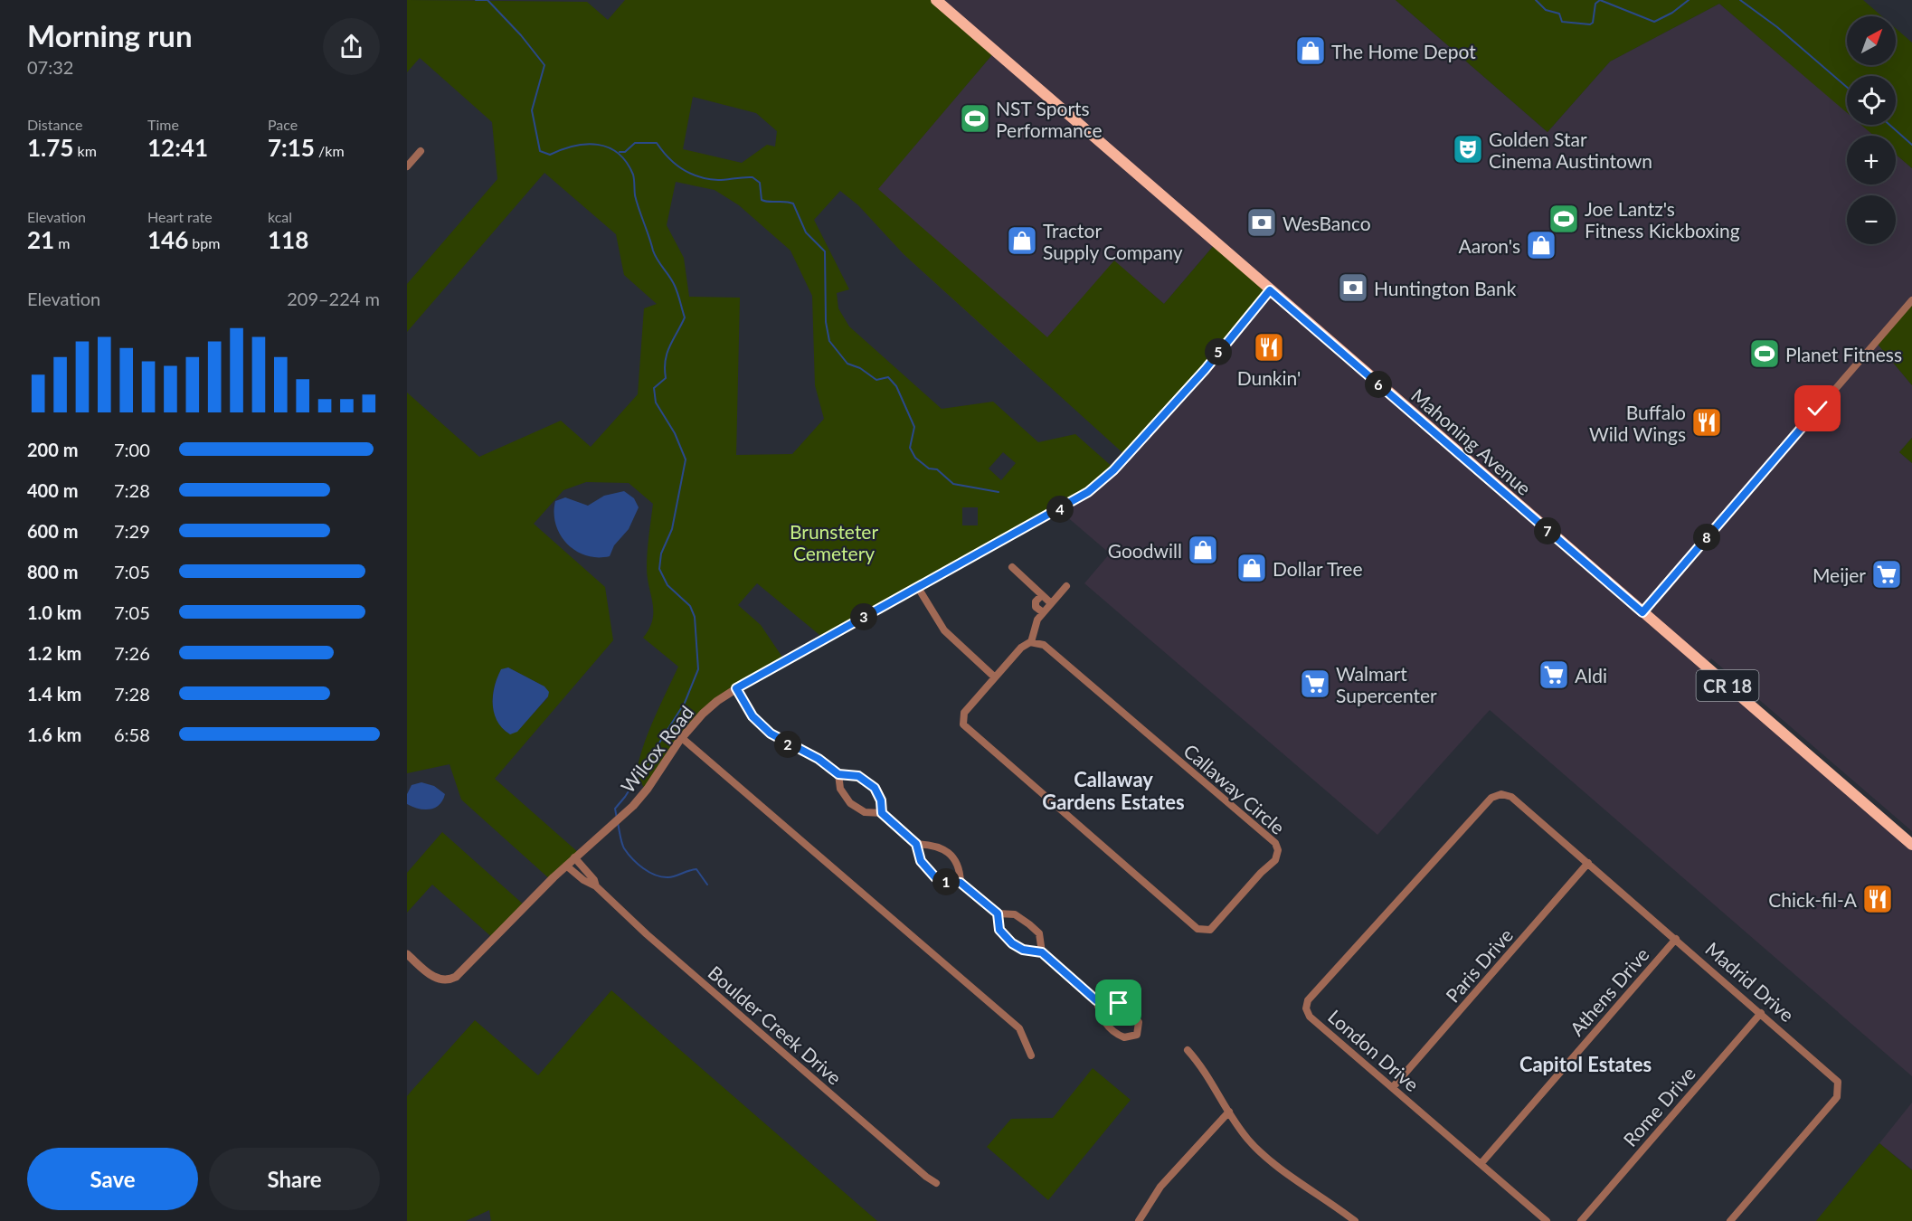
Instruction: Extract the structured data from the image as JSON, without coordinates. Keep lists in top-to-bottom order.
{
  "streets": {
    "main road": ["Mahoning Avenue", "CR 18"],
    "street": [
      "Wilcox Road",
      "Callaway Circle",
      "Paris Drive",
      "Madrid Drive",
      "Athens Drive",
      "Boulder Creek Drive",
      "London Drive",
      "Rome Drive"
    ]
  },
  "crossings": [
    ["Mahoning Avenue", "Wilcox Road"],
    ["Wilcox Road", "Boulder Creek Drive"],
    ["Paris Drive", "Madrid Drive"],
    ["Paris Drive", "London Drive"],
    ["Madrid Drive", "Athens Drive"],
    ["Madrid Drive", "London Drive"],
    ["Madrid Drive", "Rome Drive"],
    ["Athens Drive", "London Drive"]
  ],
  "districts": ["Callaway Gardens Estates", "Capitol Estates"],
  "parks": ["Brunsteter Cemetery"],
  "places": {
    "shop": [
      "The Home Depot",
      "Tractor Supply Company",
      "Aaron's",
      "Goodwill",
      "Dollar Tree"
    ],
    "sports": ["NST Sports Performance", "Joe Lantz's Fitness Kickboxing", "Planet Fitness"],
    "theatre": ["Golden Star Cinema Austintown"],
    "bank": ["WesBanco", "Huntington Bank"],
    "restaurant": ["Dunkin'", "Buffalo Wild Wings", "Chick-fil-A"],
    "supermarket": ["Meijer", "Aldi", "Walmart Supercenter"]
  },
  "north": "top right",
  "page": {
    "heading": ["Morning run", "07:32"],
    "map_buttons": ["+", "−"],
    "stats": [
      ["Distance", "1.75 km"],
      ["Time", "12:41"],
      ["Pace", "7:15 /km"],
      ["Elevation", "21 m"],
      ["Heart rate", "146 bpm"],
      ["kcal", "118"]
    ],
    "chart": ["Elevation", "209–224 m"],
    "pins": [
      "5",
      "6",
      "4",
      "7",
      "8",
      "3",
      "2",
      "1"
    ],
    "list": [
      {
        "name": "200 m",
        "note": "7:00"
      },
      {
        "name": "400 m",
        "note": "7:28"
      },
      {
        "name": "600 m",
        "note": "7:29"
      },
      {
        "name": "800 m",
        "note": "7:05"
      },
      {
        "name": "1.0 km",
        "note": "7:05"
      },
      {
        "name": "1.2 km",
        "note": "7:26"
      },
      {
        "name": "1.4 km",
        "note": "7:28"
      },
      {
        "name": "1.6 km",
        "note": "6:58"
      }
    ],
    "buttons": ["Save", "Share"]
  }
}
